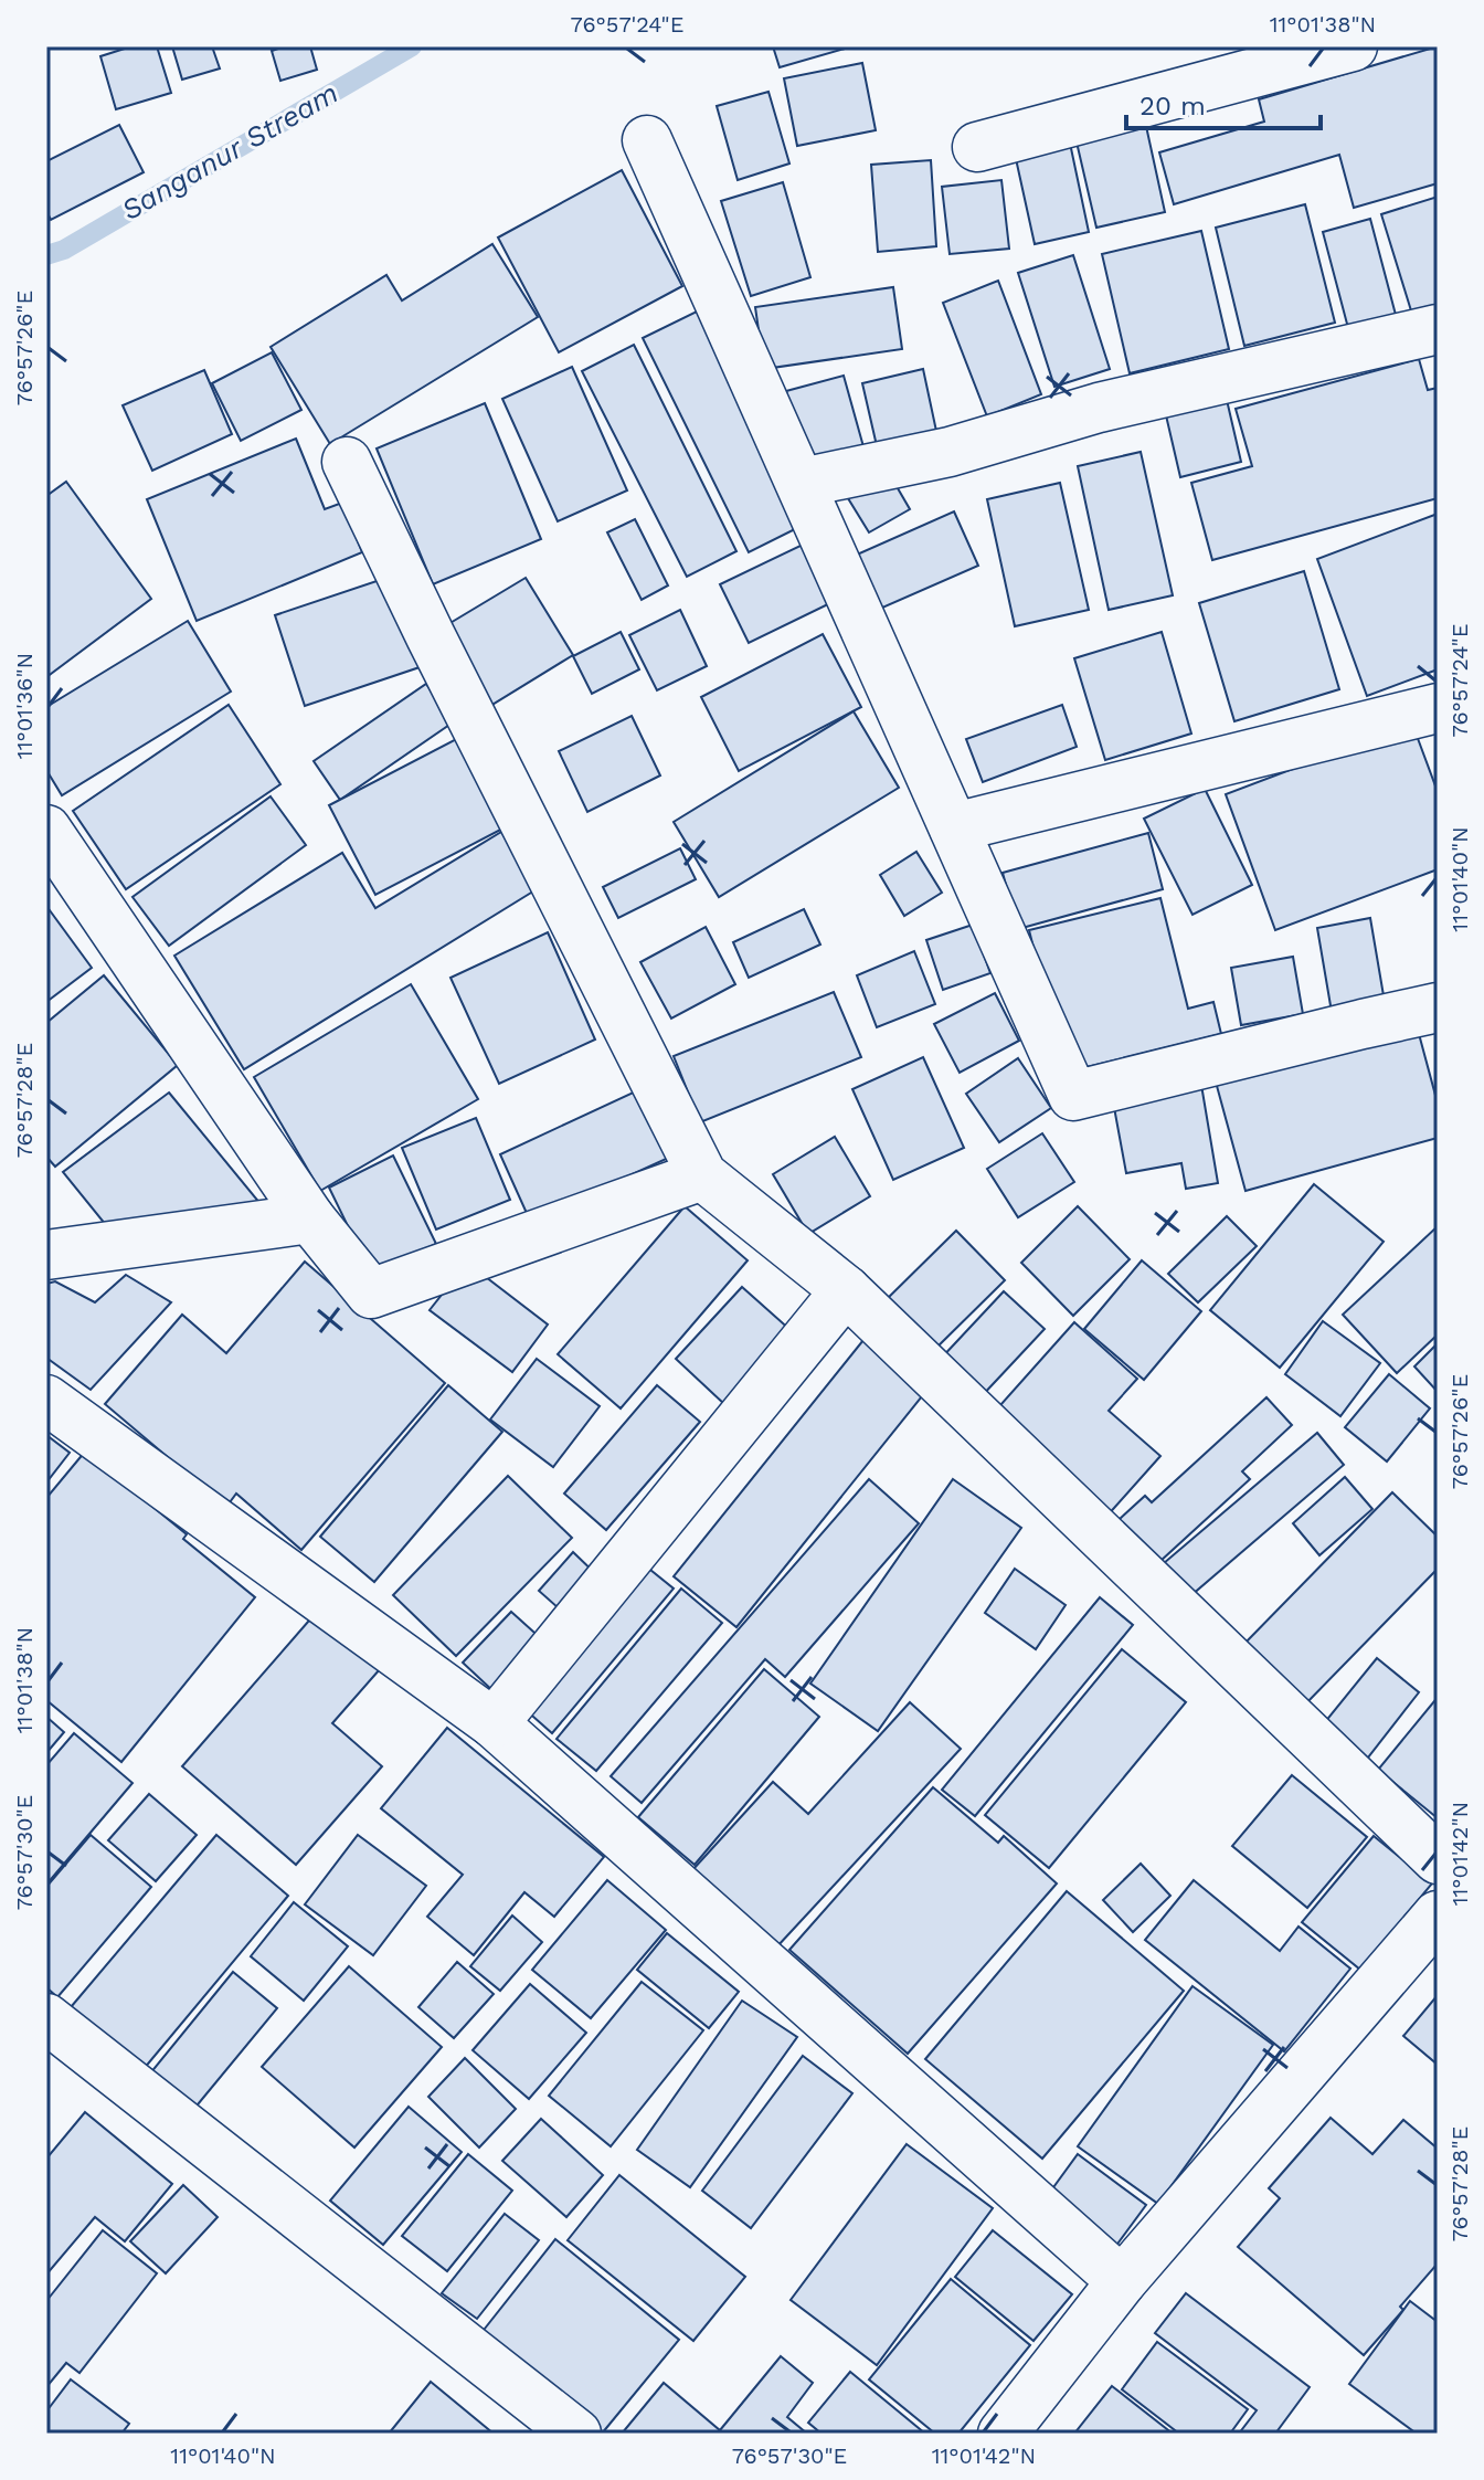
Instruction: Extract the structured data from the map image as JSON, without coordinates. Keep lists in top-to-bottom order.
{
  "water": ["Sanganur Stream"],
  "scale_bar": "20 m",
  "coordinates": [
    "76°57'24\"E",
    "11°01'38\"N",
    "76°57'26\"E",
    "11°01'36\"N",
    "11°01'40\"N",
    "76°57'28\"E",
    "76°57'30\"E",
    "11°01'42\"N"
  ]
}
